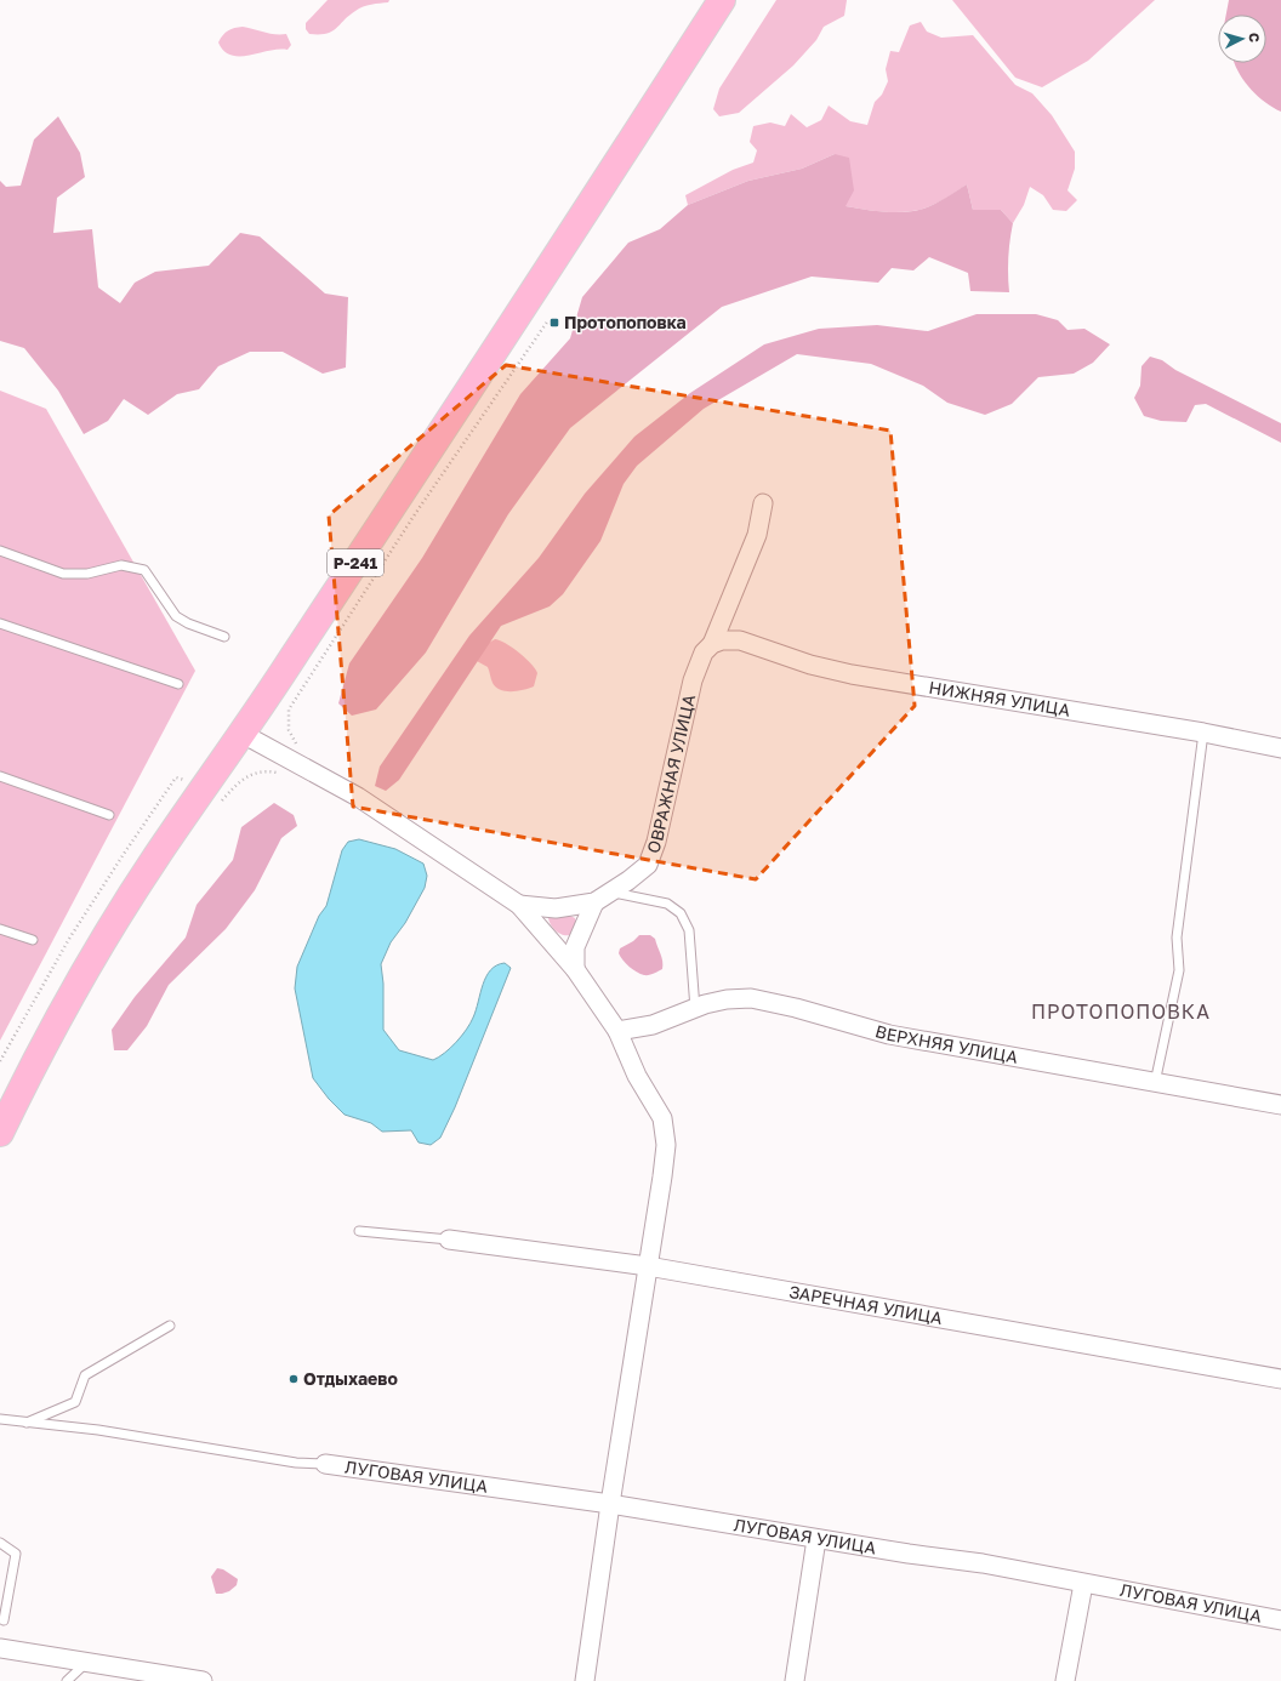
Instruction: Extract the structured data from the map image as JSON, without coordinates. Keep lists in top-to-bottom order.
{
  "streets": {
    "highway": ["Р-241"],
    "street": [
      "НИЖНЯЯ УЛИЦА",
      "ОВРАЖНАЯ УЛИЦА",
      "ВЕРХНЯЯ УЛИЦА",
      "ЗАРЕЧНАЯ УЛИЦА",
      "ЛУГОВАЯ УЛИЦА"
    ]
  },
  "crossings": [
    ["НИЖНЯЯ УЛИЦА", "ОВРАЖНАЯ УЛИЦА"],
    ["ОВРАЖНАЯ УЛИЦА", "ВЕРХНЯЯ УЛИЦА"]
  ],
  "districts": ["ПРОТОПОПОВКА"],
  "places": {
    "transit": ["Протопоповка"],
    "other": ["Отдыхаево"]
  },
  "north": "right"
}
